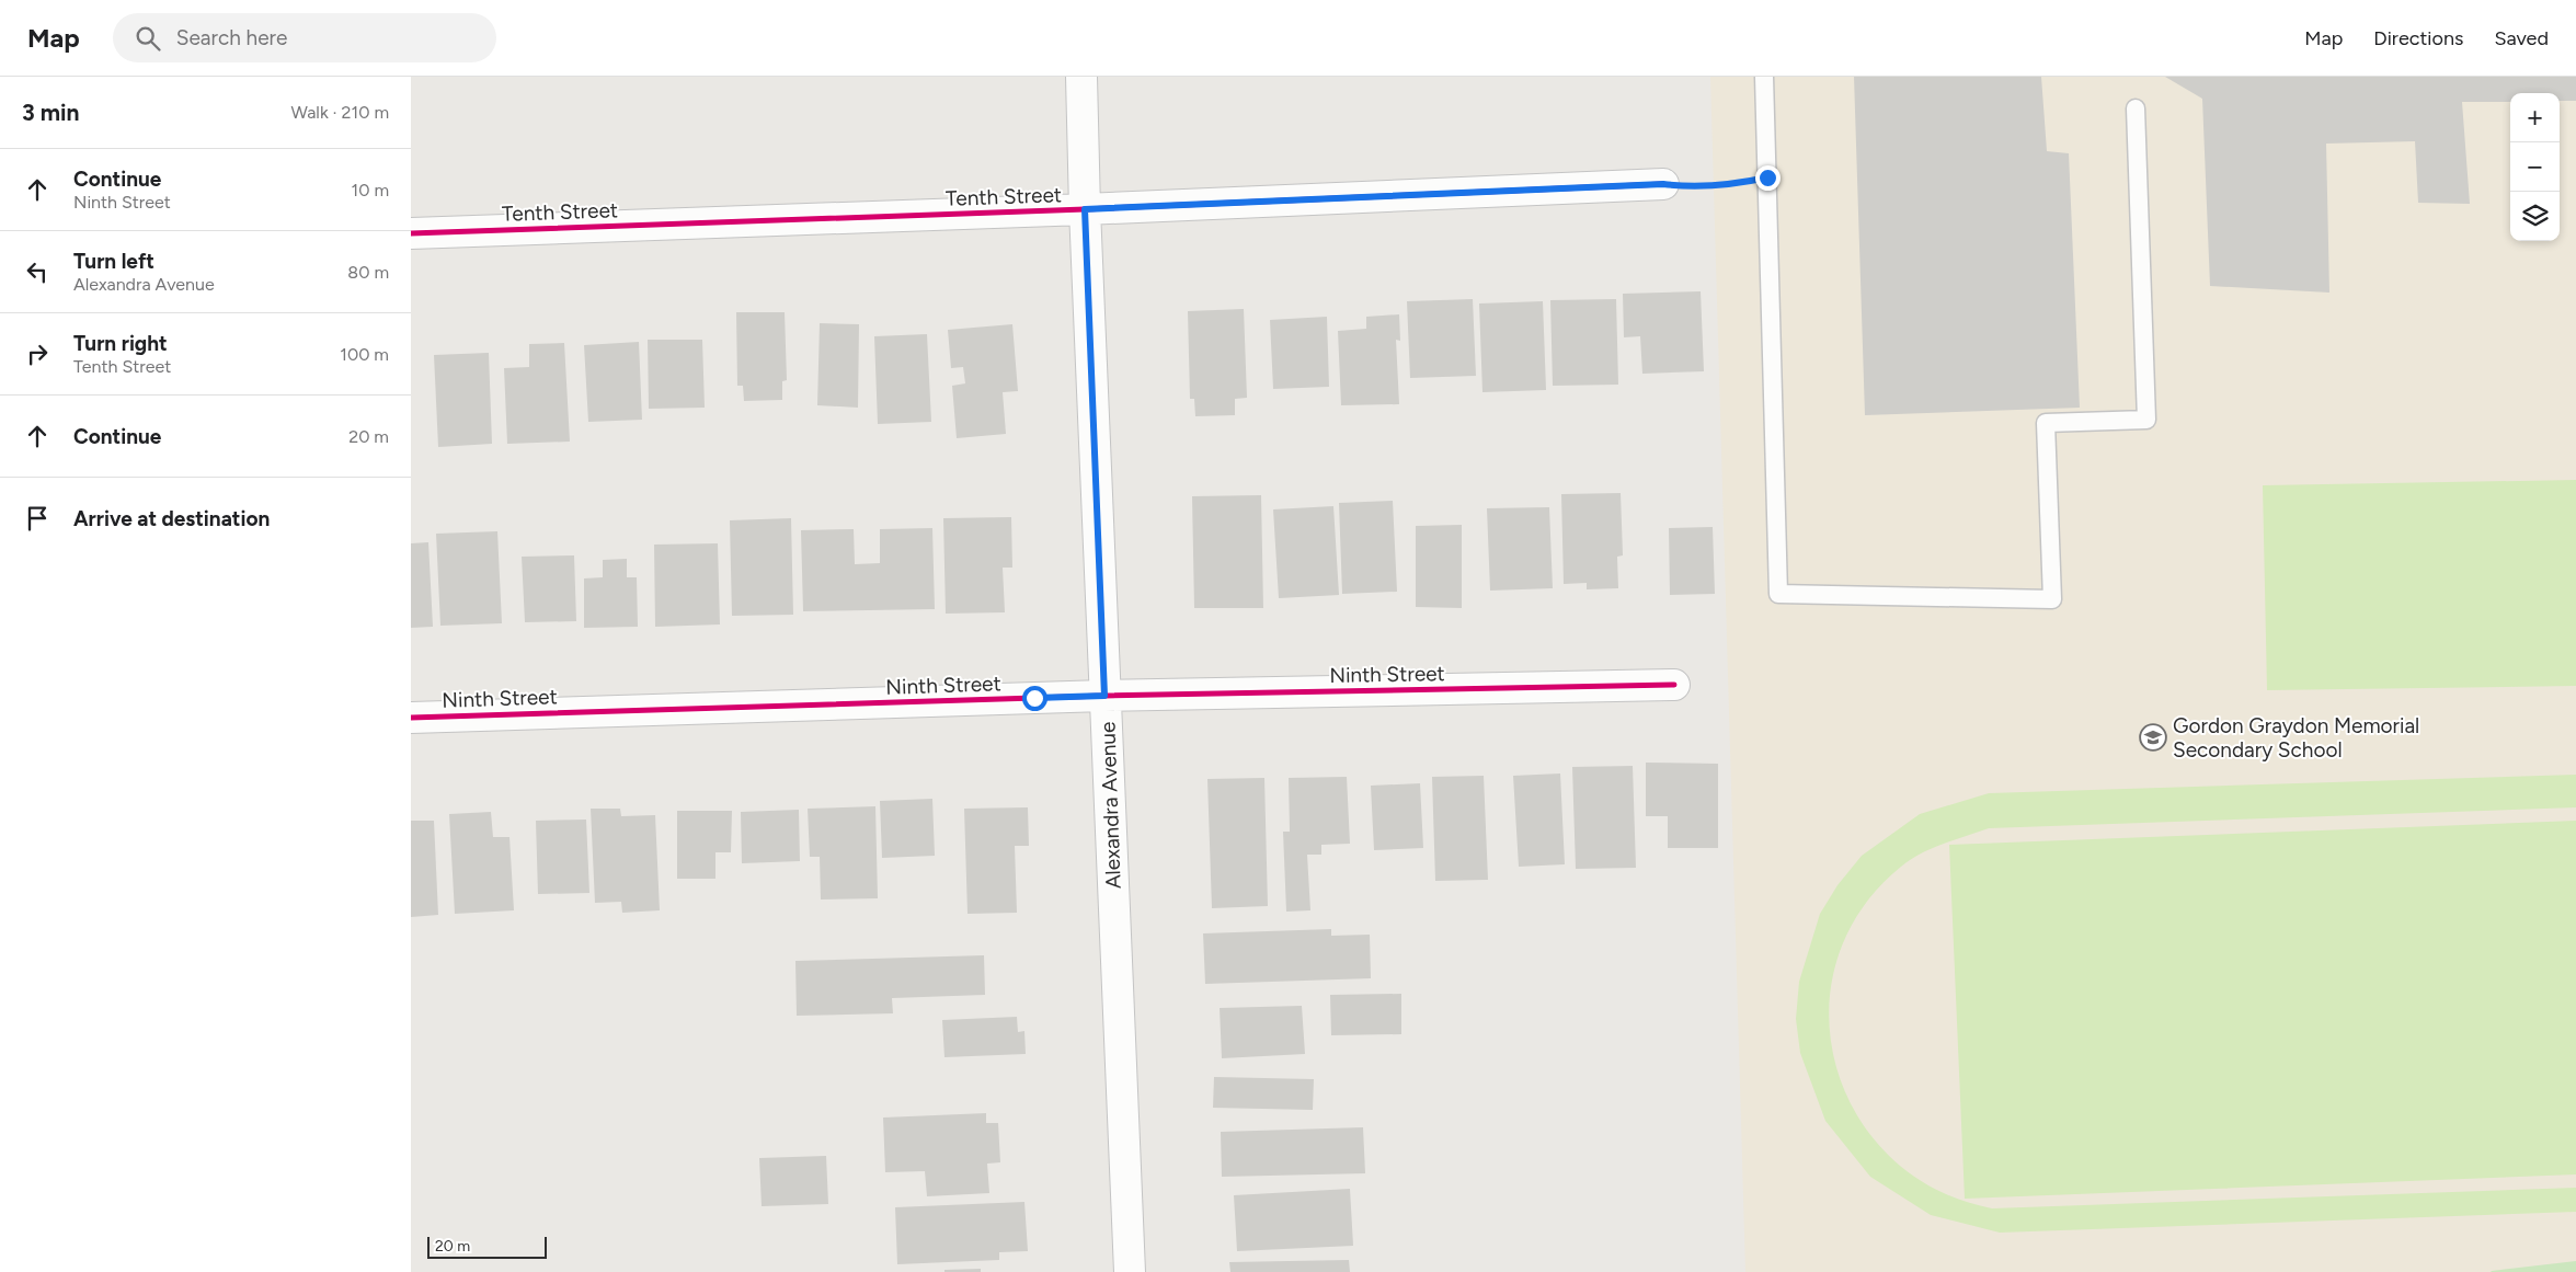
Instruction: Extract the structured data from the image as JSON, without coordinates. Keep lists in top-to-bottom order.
{
  "streets": {
    "street": ["Tenth Street", "Ninth Street", "Alexandra Avenue"]
  },
  "crossings": [
    ["Tenth Street", "Alexandra Avenue"],
    ["Ninth Street", "Alexandra Avenue"]
  ],
  "places": {
    "school or university": ["Gordon Graydon Memorial Secondary School"]
  },
  "scale_bar": "20 m",
  "page": {
    "header": "Map",
    "search": "Search here",
    "nav": ["Map", "Directions", "Saved"],
    "heading": ["3 min", "Walk · 210 m"],
    "map_buttons": ["+", "−"],
    "list": [
      ["Continue", "Ninth Street", "10 m"],
      ["Turn left", "Alexandra Avenue", "80 m"],
      ["Turn right", "Tenth Street", "100 m"],
      ["Continue", "20 m"],
      "Arrive at destination"
    ],
    "scale": "20 m"
  }
}
